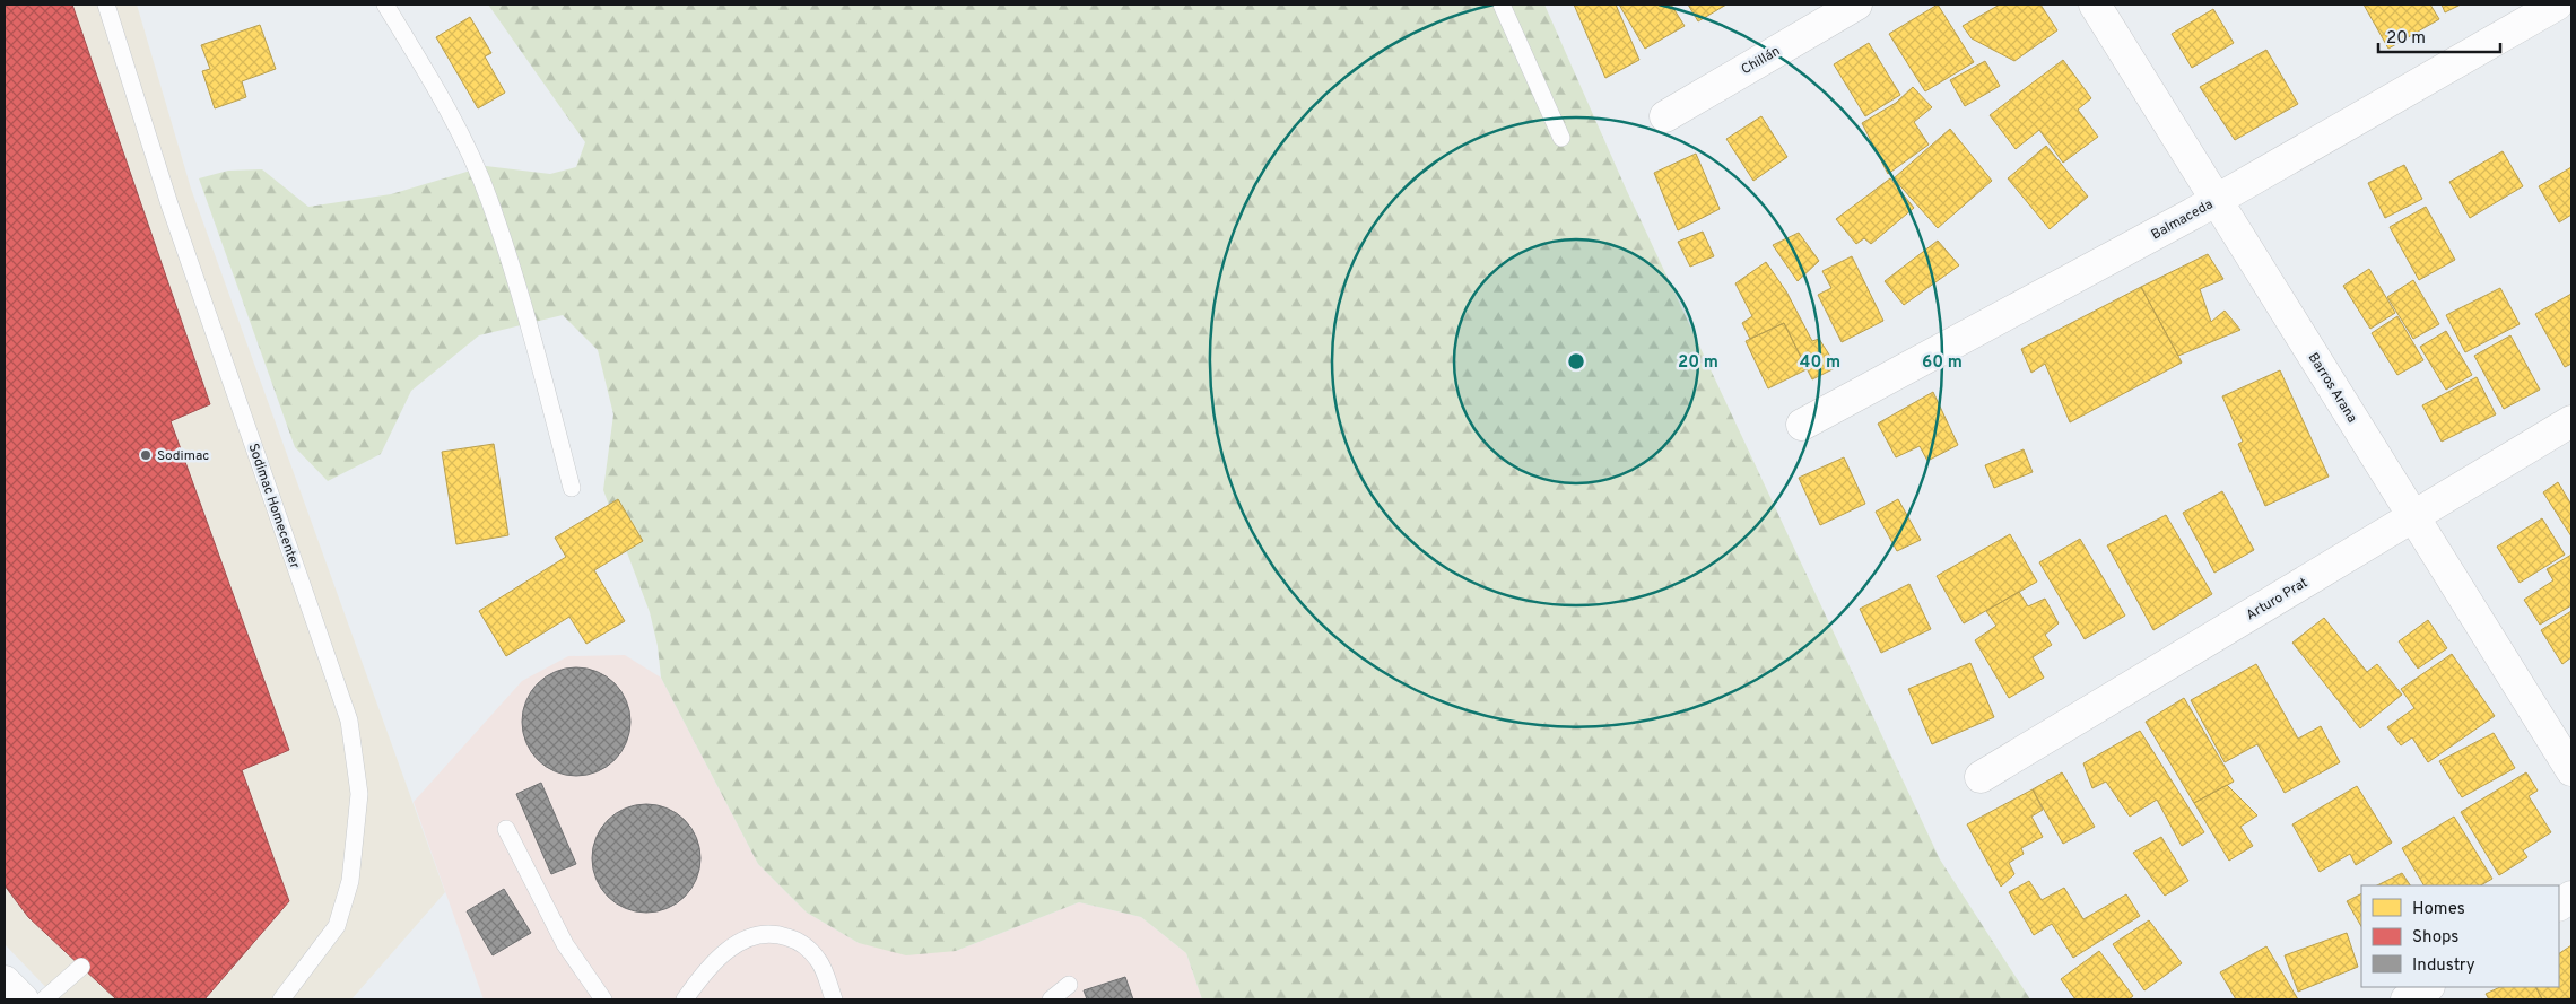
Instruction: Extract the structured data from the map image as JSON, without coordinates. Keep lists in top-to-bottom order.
{
  "streets": {
    "street": [
      "Chillán",
      "Balmaceda",
      "Barros Arana",
      "Arturo Prat"
    ],
    "lane": ["Sodimac Homecenter"]
  },
  "crossings": [
    ["Balmaceda", "Barros Arana"],
    ["Barros Arana", "Arturo Prat"]
  ],
  "places": ["Sodimac"],
  "legend": ["Homes", "Shops", "Industry"],
  "scale_bar": "20 m",
  "rings": ["20 m", "40 m", "60 m"]
}
